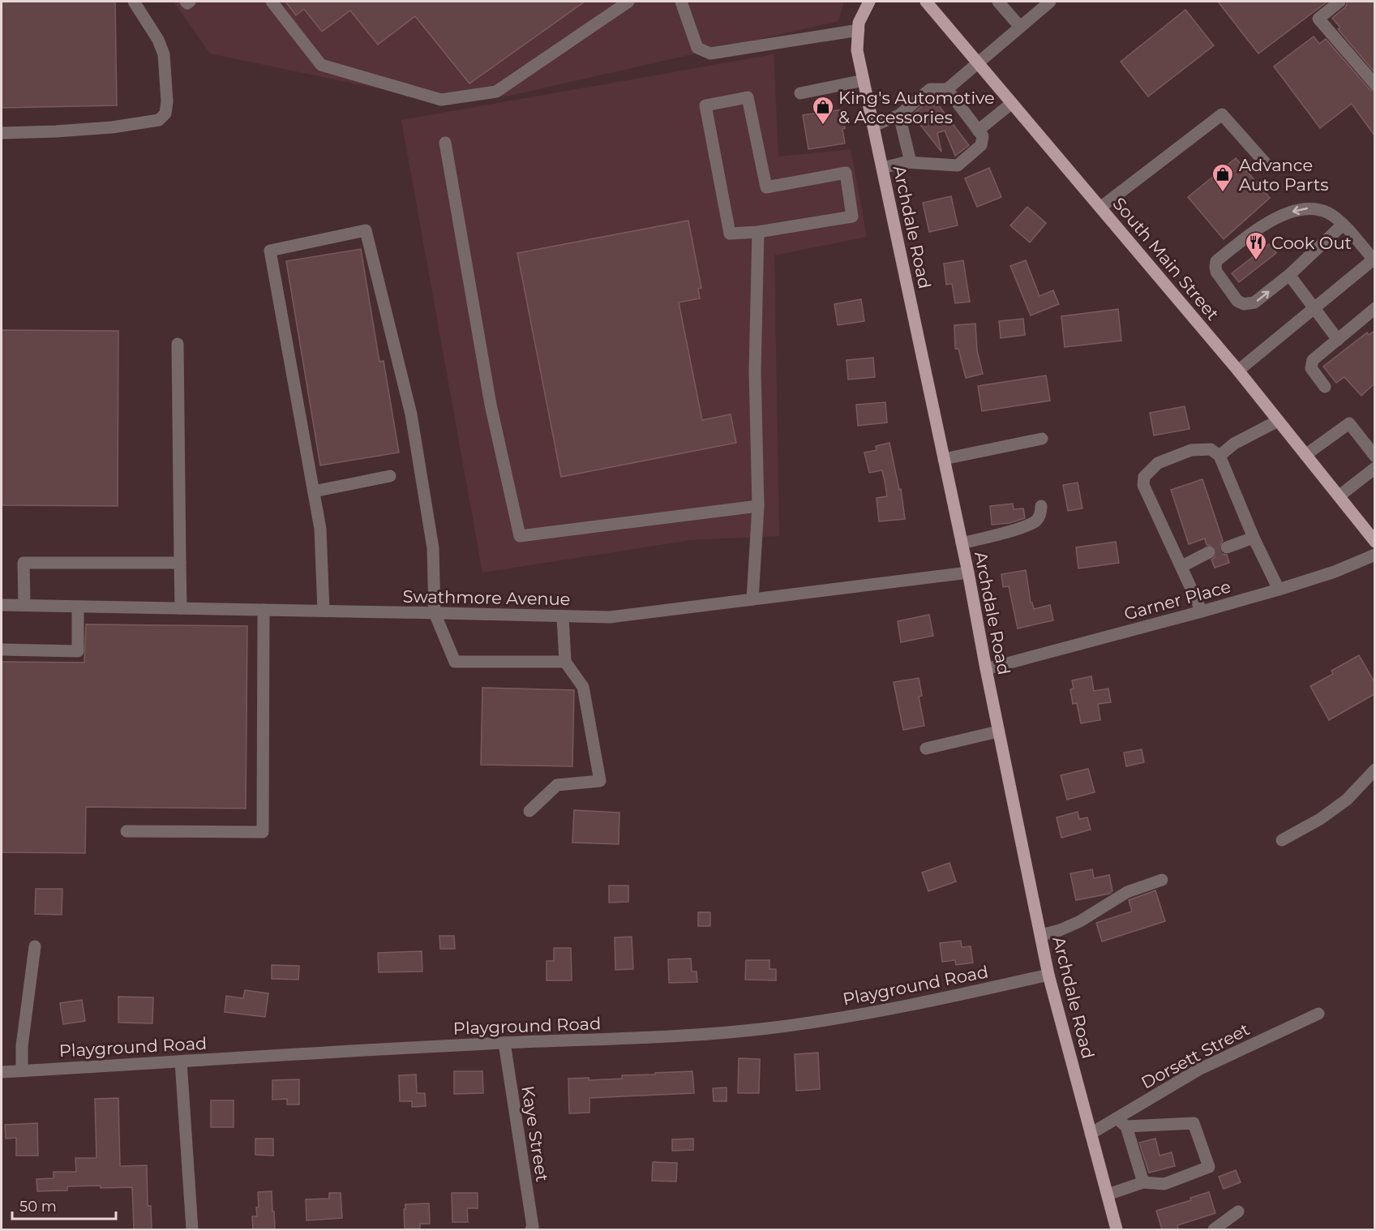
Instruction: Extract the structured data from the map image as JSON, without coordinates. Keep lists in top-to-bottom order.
{
  "streets": {
    "main road": ["Archdale Road", "South Main Street"],
    "street": [
      "Swathmore Avenue",
      "Garner Place",
      "Playground Road",
      "Dorsett Street",
      "Kaye Street"
    ]
  },
  "crossings": [
    ["Archdale Road", "Swathmore Avenue"],
    ["Archdale Road", "Garner Place"],
    ["Archdale Road", "Playground Road"],
    ["Archdale Road", "Dorsett Street"],
    ["Playground Road", "Kaye Street"]
  ],
  "places": {
    "shop": ["King's Automotive & Accessories", "Advance Auto Parts"],
    "restaurant": ["Cook Out"]
  },
  "scale_bar": "50 m"
}
